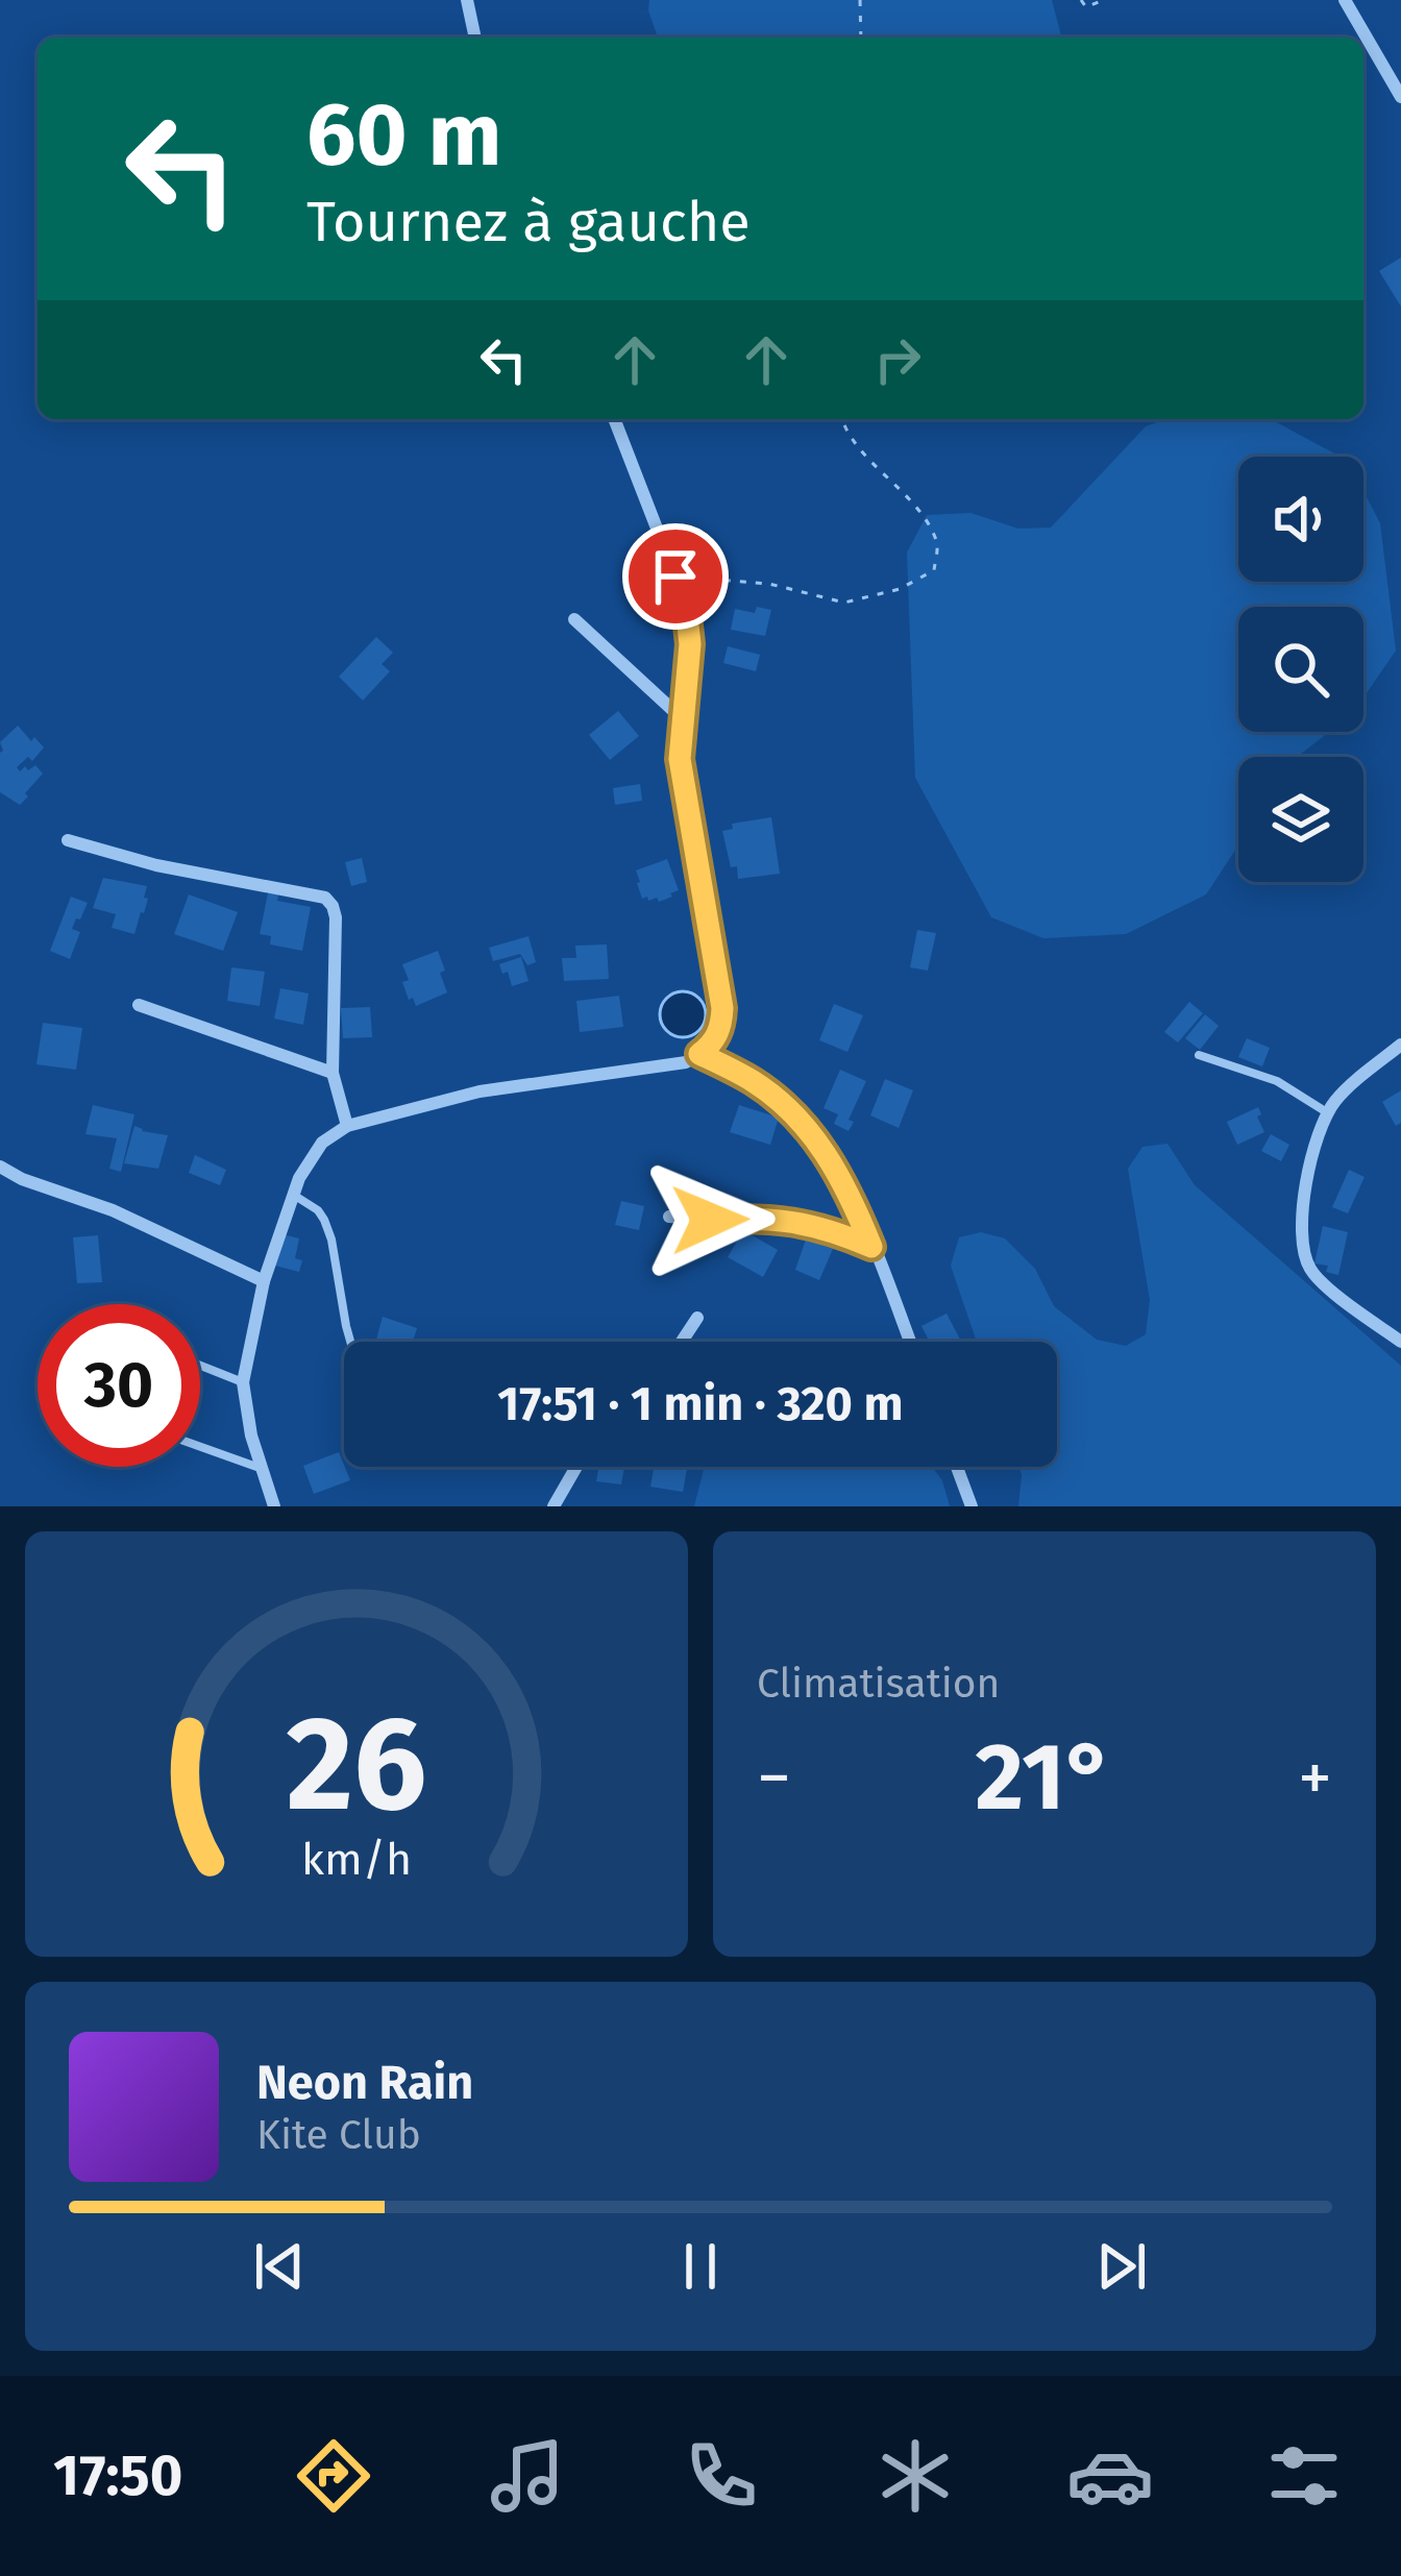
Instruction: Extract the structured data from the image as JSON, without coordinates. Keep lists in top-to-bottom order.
{
  "page": {
    "turn": ["60 m", "Tournez à gauche"],
    "limit": "30",
    "trip": "17:51 · 1 min · 320 m",
    "tile": "Climatisation",
    "heat": ["−", "21°", "+"],
    "song": ["Neon Rain", "Kite Club"],
    "tabs": "17:50",
    "gauge": ["26", "km/h"]
  }
}
